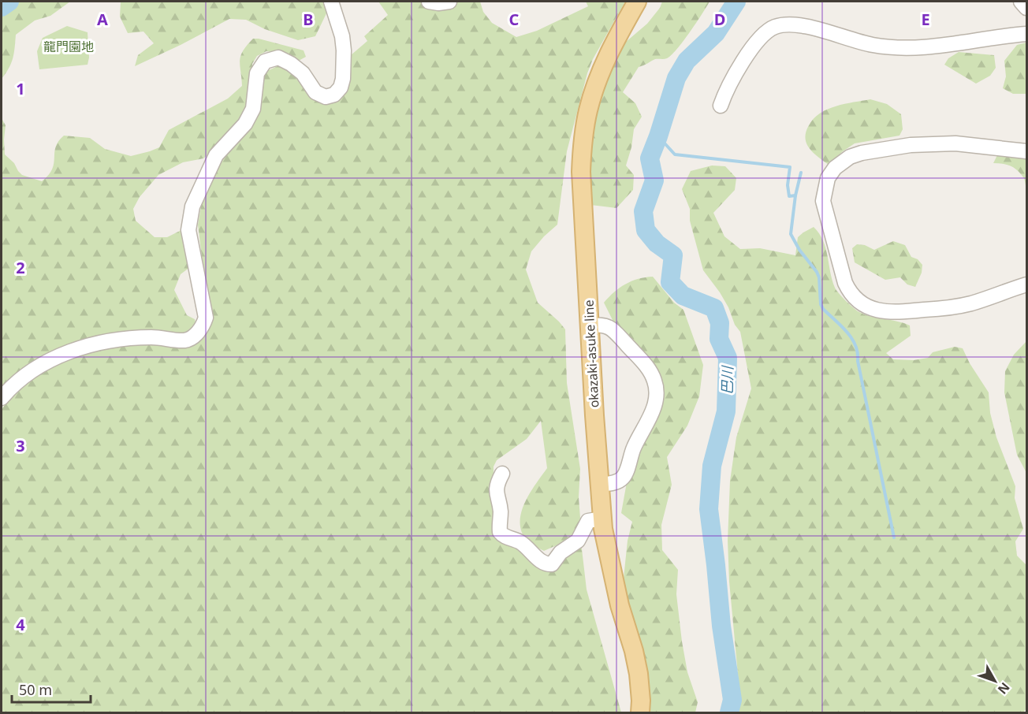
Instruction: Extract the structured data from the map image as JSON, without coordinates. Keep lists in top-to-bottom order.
{
  "streets": {
    "main road": ["okazaki-asuke line"]
  },
  "water": ["巴川"],
  "parks": ["龍門園地"],
  "scale_bar": "50 m",
  "north": "bottom right",
  "grid": {
    "columns": [
      "A",
      "B",
      "C",
      "D",
      "E"
    ],
    "rows": [
      "1",
      "2",
      "3",
      "4"
    ]
  }
}
